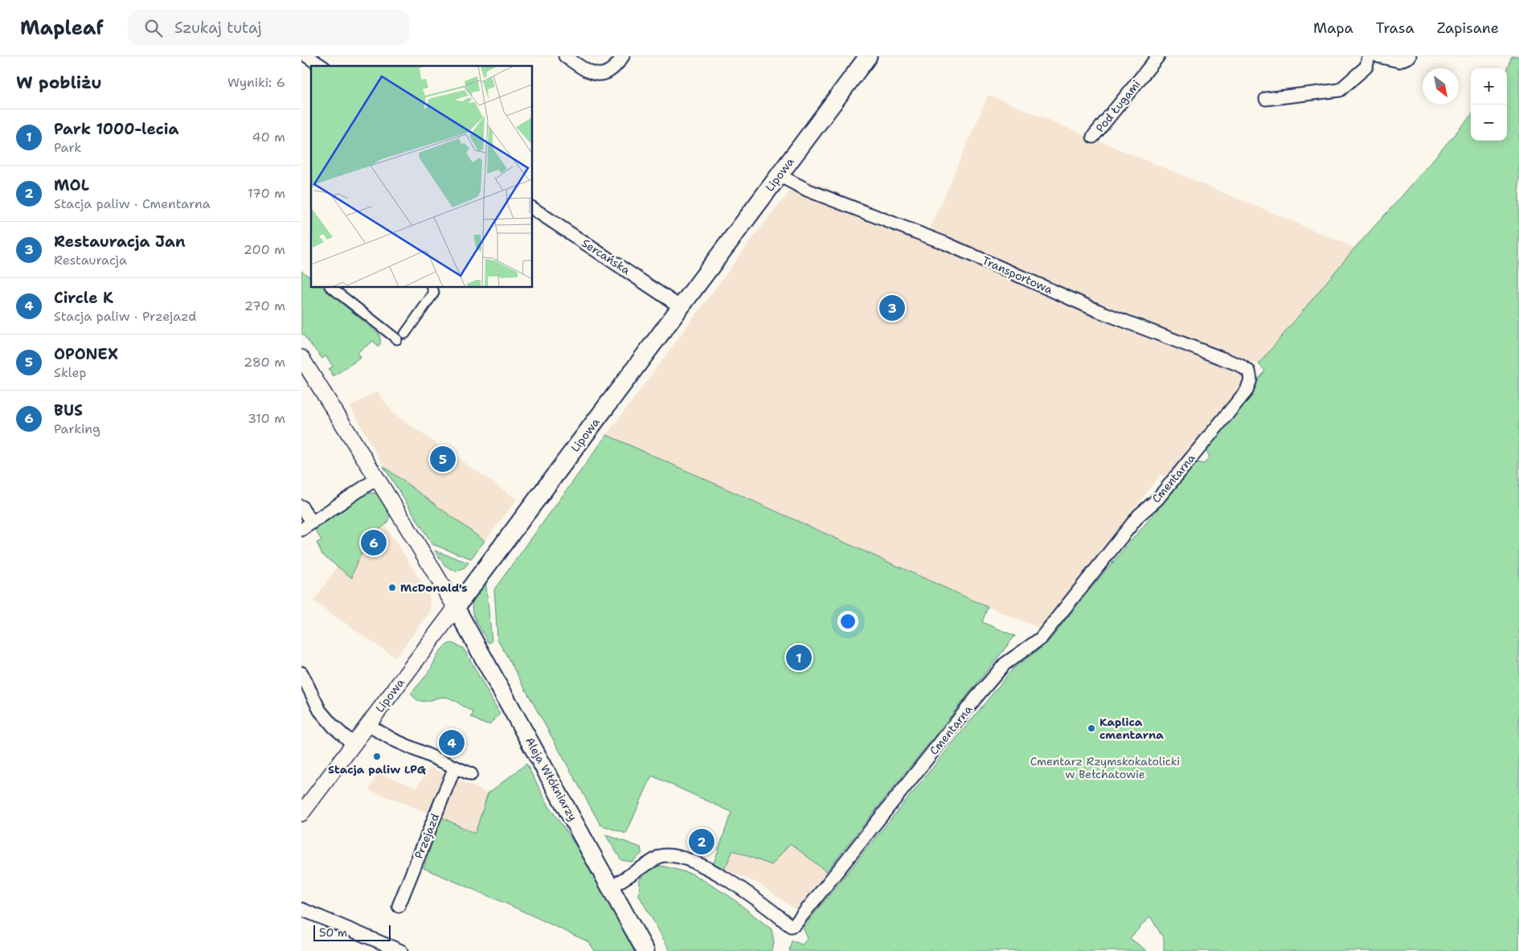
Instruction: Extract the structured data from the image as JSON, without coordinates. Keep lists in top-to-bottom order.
{
  "streets": {
    "main road": ["Lipowa", "Aleja Włókniarzy"],
    "street": [
      "Pod Ługami",
      "Sercańska",
      "Transportowa",
      "Cmentarna",
      "Przejazd"
    ]
  },
  "crossings": [
    ["Lipowa", "Sercańska"],
    ["Lipowa", "Transportowa"],
    ["Lipowa", "Aleja Włókniarzy"],
    ["Transportowa", "Cmentarna"],
    ["Cmentarna", "Aleja Włókniarzy"]
  ],
  "parks": ["Cmentarz Rzymskokatolicki w Bełchatowie"],
  "places": ["McDonald's", "Kaplica cmentarna", "Stacja paliw LPG"],
  "scale_bar": "50 m",
  "north": "bottom right",
  "page": {
    "header": "Mapleaf",
    "search": "Szukaj tutaj",
    "nav": ["Mapa", "Trasa", "Zapisane"],
    "heading": ["W pobliżu", "Wyniki: 6"],
    "map_buttons": ["+", "−"],
    "list": [
      {
        "mark": "1",
        "name": "Park 1000-lecia",
        "note": "Park",
        "value": "40 m"
      },
      {
        "mark": "2",
        "name": "MOL",
        "note": "Stacja paliw · Cmentarna",
        "value": "170 m"
      },
      {
        "mark": "3",
        "name": "Restauracja Jan",
        "note": "Restauracja",
        "value": "200 m"
      },
      {
        "mark": "4",
        "name": "Circle K",
        "note": "Stacja paliw · Przejazd",
        "value": "270 m"
      },
      {
        "mark": "5",
        "name": "OPONEX",
        "note": "Sklep",
        "value": "280 m"
      },
      {
        "mark": "6",
        "name": "BUS",
        "note": "Parking",
        "value": "310 m"
      }
    ],
    "pins": [
      "3",
      "5",
      "6",
      "1",
      "4",
      "2"
    ],
    "scale": "50 m"
  }
}
